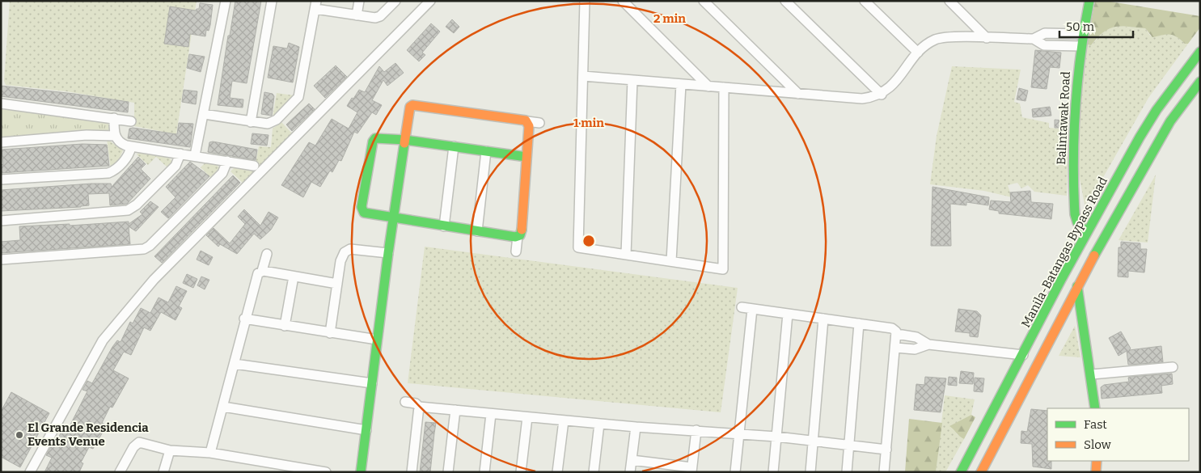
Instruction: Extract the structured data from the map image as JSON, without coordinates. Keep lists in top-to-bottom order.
{
  "streets": {
    "street": ["Balintawak Road", "Manila-Batangas Bypass Road"]
  },
  "crossings": [
    ["Balintawak Road", "Manila-Batangas Bypass Road"]
  ],
  "places": ["El Grande Residencia Events Venue"],
  "legend": ["Fast", "Slow"],
  "scale_bar": "50 m",
  "rings": ["2 min", "1 min"]
}
